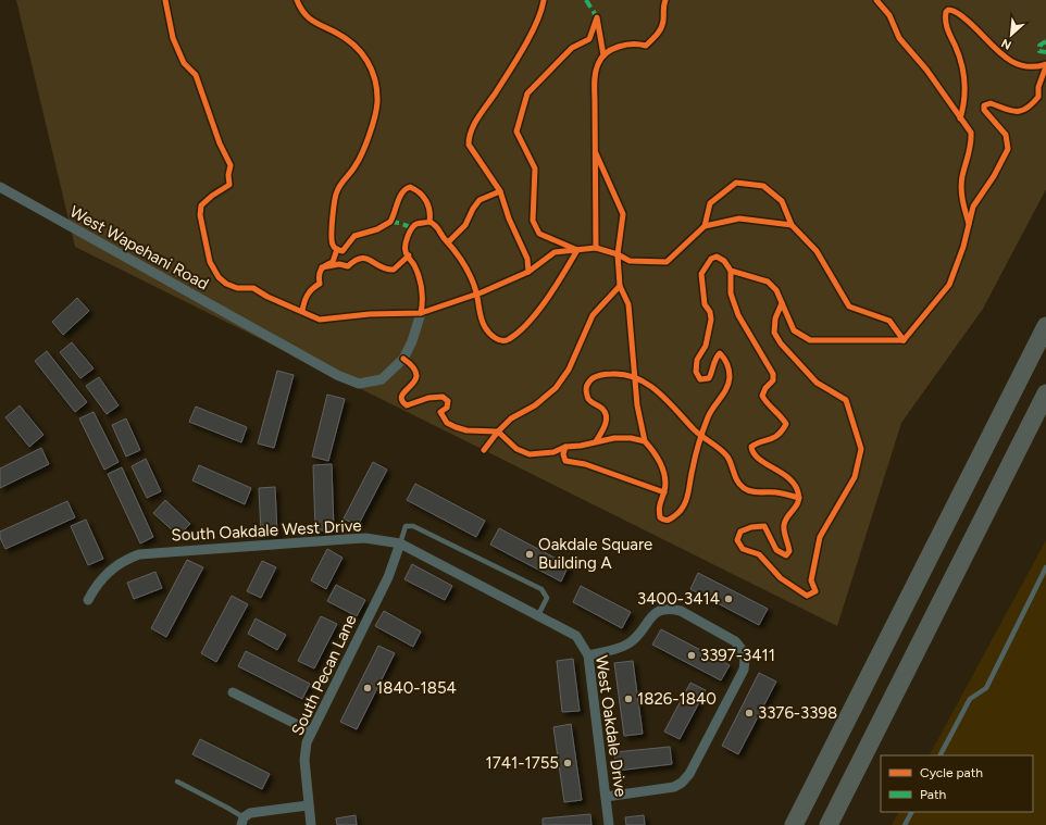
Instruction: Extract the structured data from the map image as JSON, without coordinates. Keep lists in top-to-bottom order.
{
  "streets": {
    "street": [
      "West Wapehani Road",
      "South Oakdale West Drive",
      "South Pecan Lane",
      "West Oakdale Drive"
    ]
  },
  "crossings": [
    ["South Oakdale West Drive", "South Pecan Lane"],
    ["South Oakdale West Drive", "West Oakdale Drive"]
  ],
  "places": [
    "Oakdale Square Building A",
    "3400-3414",
    "3397-3411",
    "1840-1854",
    "1826-1840",
    "3376-3398",
    "1741-1755"
  ],
  "legend": ["Cycle path", "Path"],
  "north": "bottom left"
}
